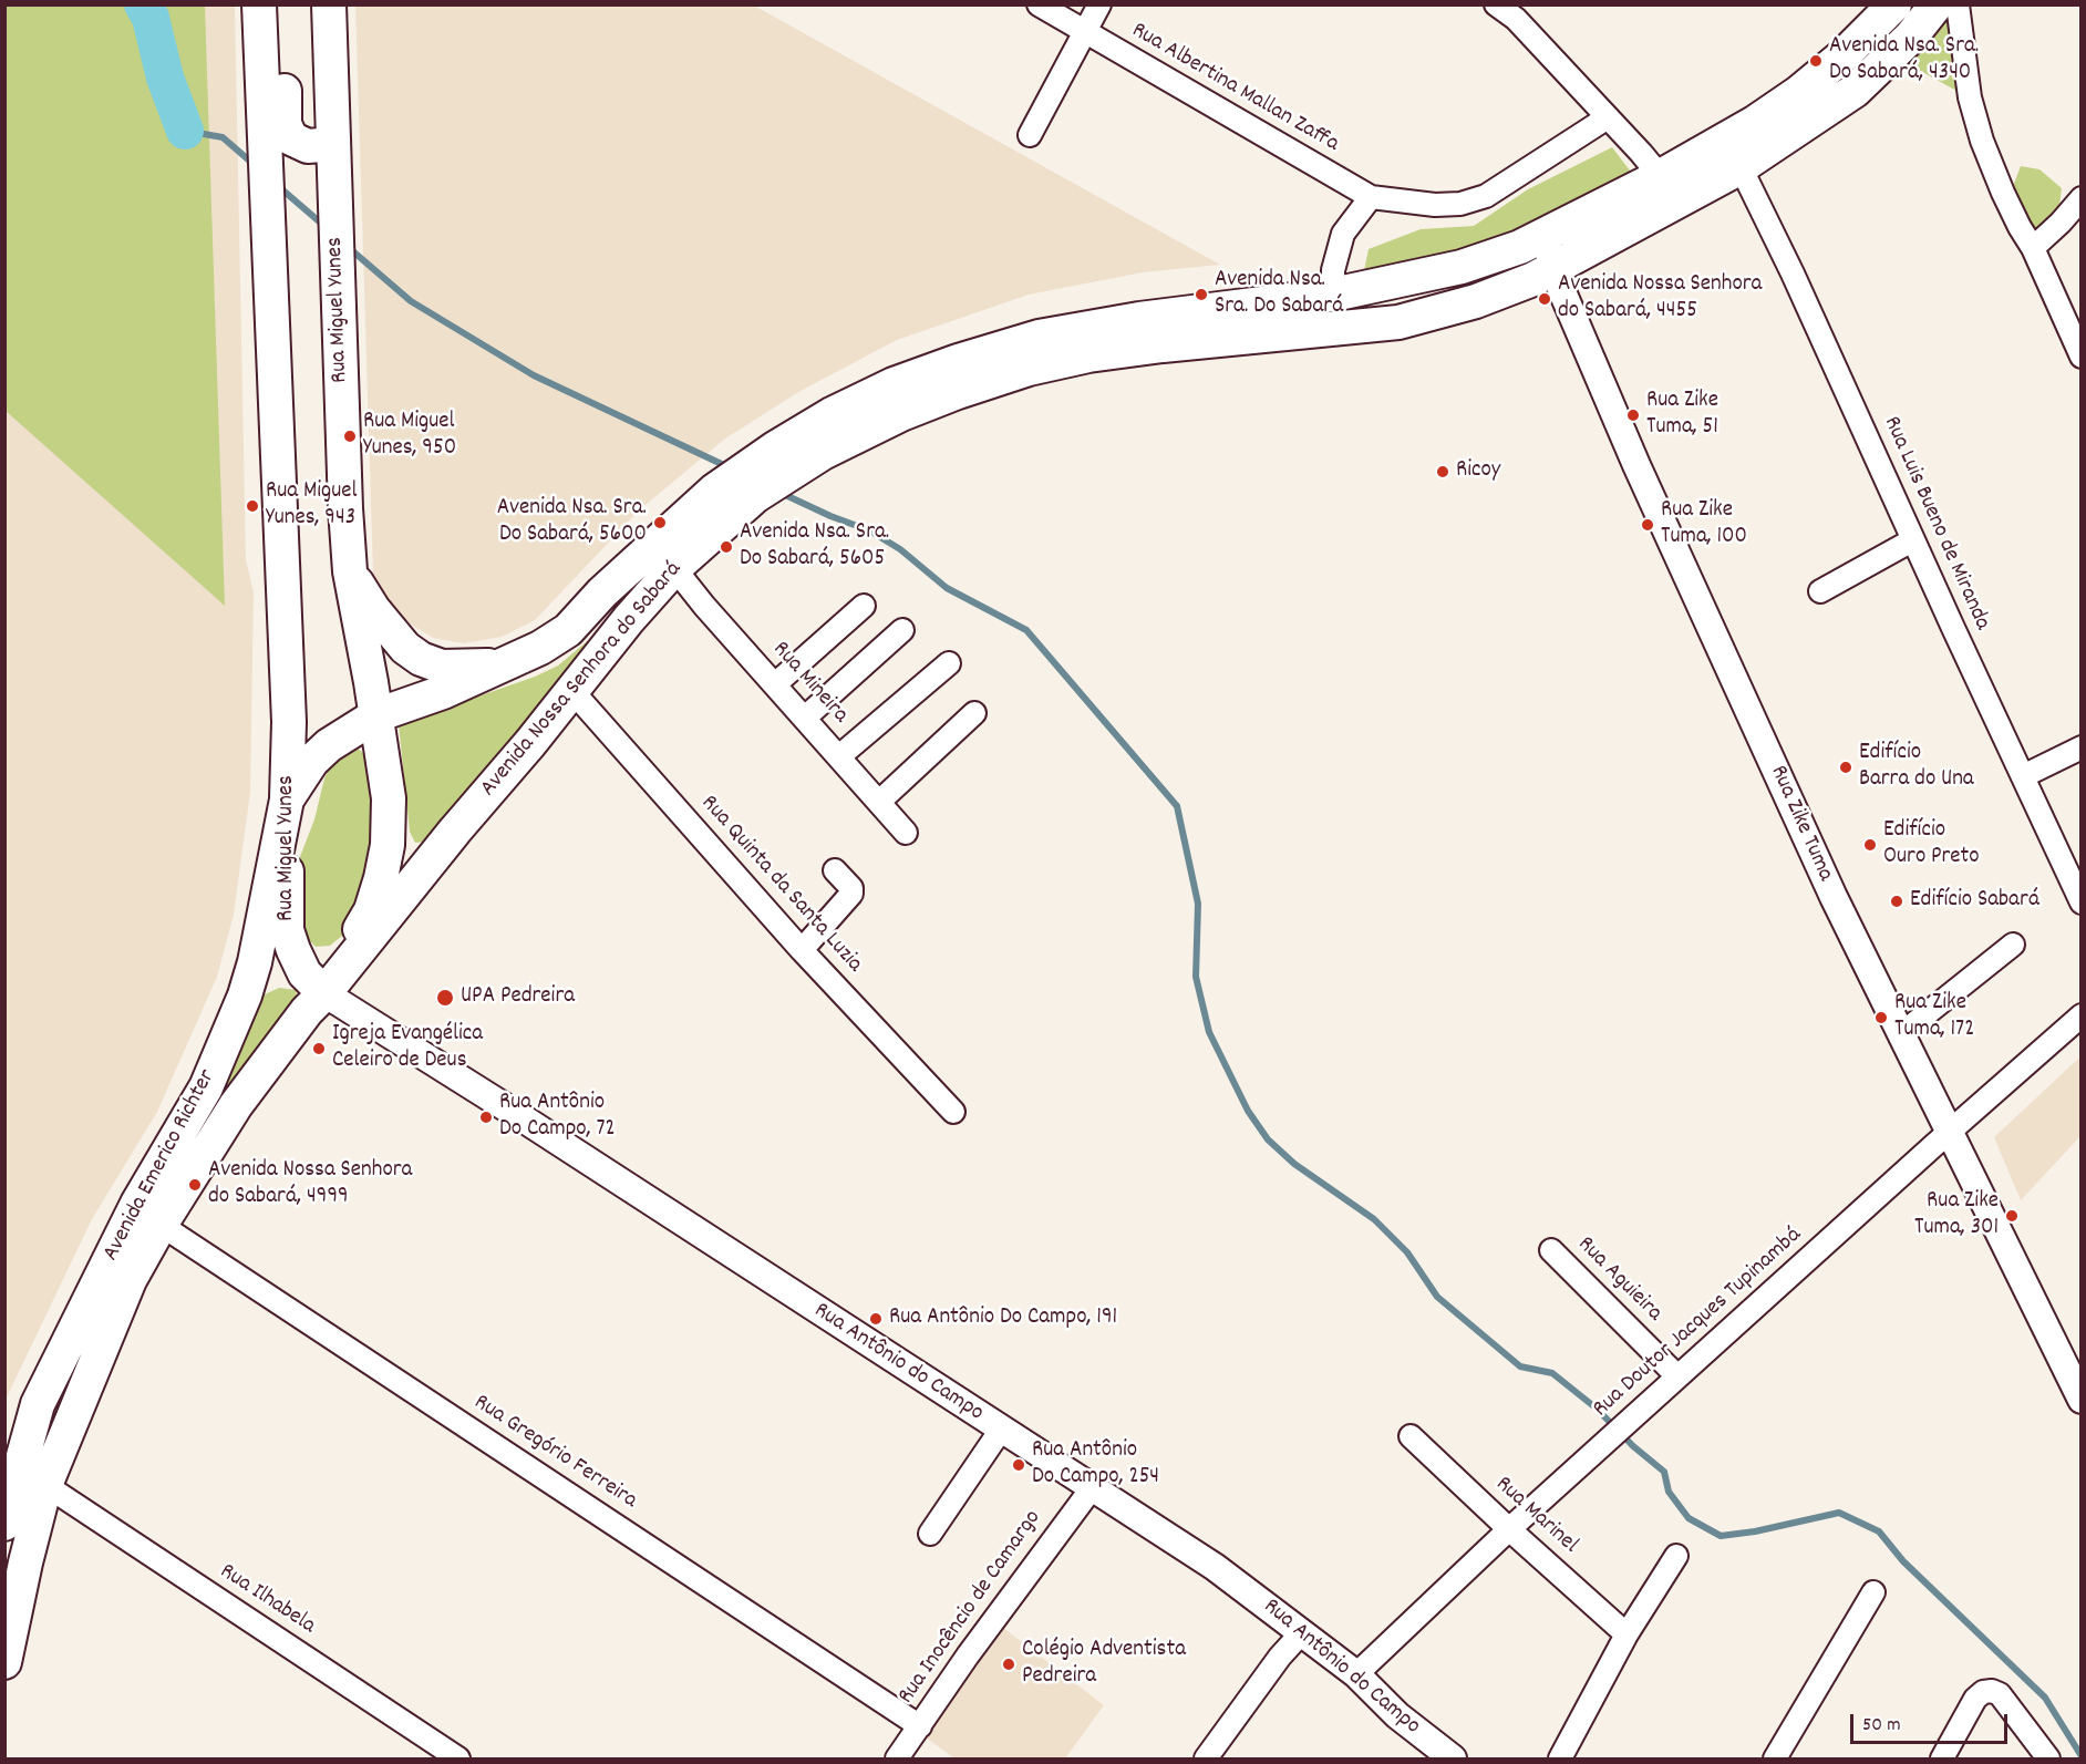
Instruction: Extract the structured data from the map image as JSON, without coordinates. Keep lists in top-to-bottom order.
{
  "streets": {
    "main road": ["Rua Miguel Yunes", "Avenida Nossa Senhora do Sabará", "Avenida Emerico Richter"],
    "street": [
      "Rua Albertina Mallan Zaffa",
      "Rua Luis Bueno de Miranda",
      "Rua Mineira",
      "Rua Zike Tuma",
      "Rua Quinta da Santa Luzia",
      "Rua Aguieira",
      "Rua Doutor Jacques Tupinambá",
      "Rua Antônio do Campo",
      "Rua Gregório Ferreira",
      "Rua Marinel",
      "Rua Ilhabela",
      "Rua Inocêncio de Camargo"
    ]
  },
  "crossings": [
    ["Rua Miguel Yunes", "Avenida Nossa Senhora do Sabará"],
    ["Rua Miguel Yunes", "Avenida Emerico Richter"],
    ["Rua Miguel Yunes", "Rua Antônio do Campo"],
    ["Rua Luis Bueno de Miranda", "Avenida Nossa Senhora do Sabará"],
    ["Avenida Nossa Senhora do Sabará", "Rua Mineira"],
    ["Avenida Nossa Senhora do Sabará", "Rua Zike Tuma"],
    ["Avenida Nossa Senhora do Sabará", "Rua Quinta da Santa Luzia"],
    ["Avenida Nossa Senhora do Sabará", "Avenida Emerico Richter"],
    ["Avenida Nossa Senhora do Sabará", "Rua Antônio do Campo"],
    ["Rua Zike Tuma", "Rua Doutor Jacques Tupinambá"],
    ["Avenida Emerico Richter", "Rua Antônio do Campo"],
    ["Avenida Emerico Richter", "Rua Gregório Ferreira"],
    ["Avenida Emerico Richter", "Rua Ilhabela"],
    ["Rua Aguieira", "Rua Doutor Jacques Tupinambá"],
    ["Rua Doutor Jacques Tupinambá", "Rua Antônio do Campo"],
    ["Rua Doutor Jacques Tupinambá", "Rua Marinel"],
    ["Rua Antônio do Campo", "Rua Inocêncio de Camargo"],
    ["Rua Gregório Ferreira", "Rua Inocêncio de Camargo"]
  ],
  "places": [
    "Avenida Nsa. Sra. Do Sabará, 4340",
    "Avenida Nsa. Sra. Do Sabará",
    "Avenida Nossa Senhora do Sabará, 4455",
    "Rua Zike Tuma, 51",
    "Rua Miguel Yunes, 950",
    "Ricoy",
    "Rua Miguel Yunes, 943",
    "Avenida Nsa. Sra. Do Sabará, 5600",
    "Rua Zike Tuma, 100",
    "Avenida Nsa. Sra. Do Sabará, 5605",
    "Edifício Barra do Una",
    "Edifício Ouro Preto",
    "Edifício Sabará",
    "UPA Pedreira",
    "Rua Zike Tuma, 172",
    "Igreja Evangélica Celeiro de Deus",
    "Rua Antônio Do Campo, 72",
    "Avenida Nossa Senhora do Sabará, 4999",
    "Rua Zike Tuma, 301",
    "Rua Antônio Do Campo, 191",
    "Rua Antônio Do Campo, 254",
    "Colégio Adventista Pedreira"
  ],
  "scale_bar": "50 m"
}
